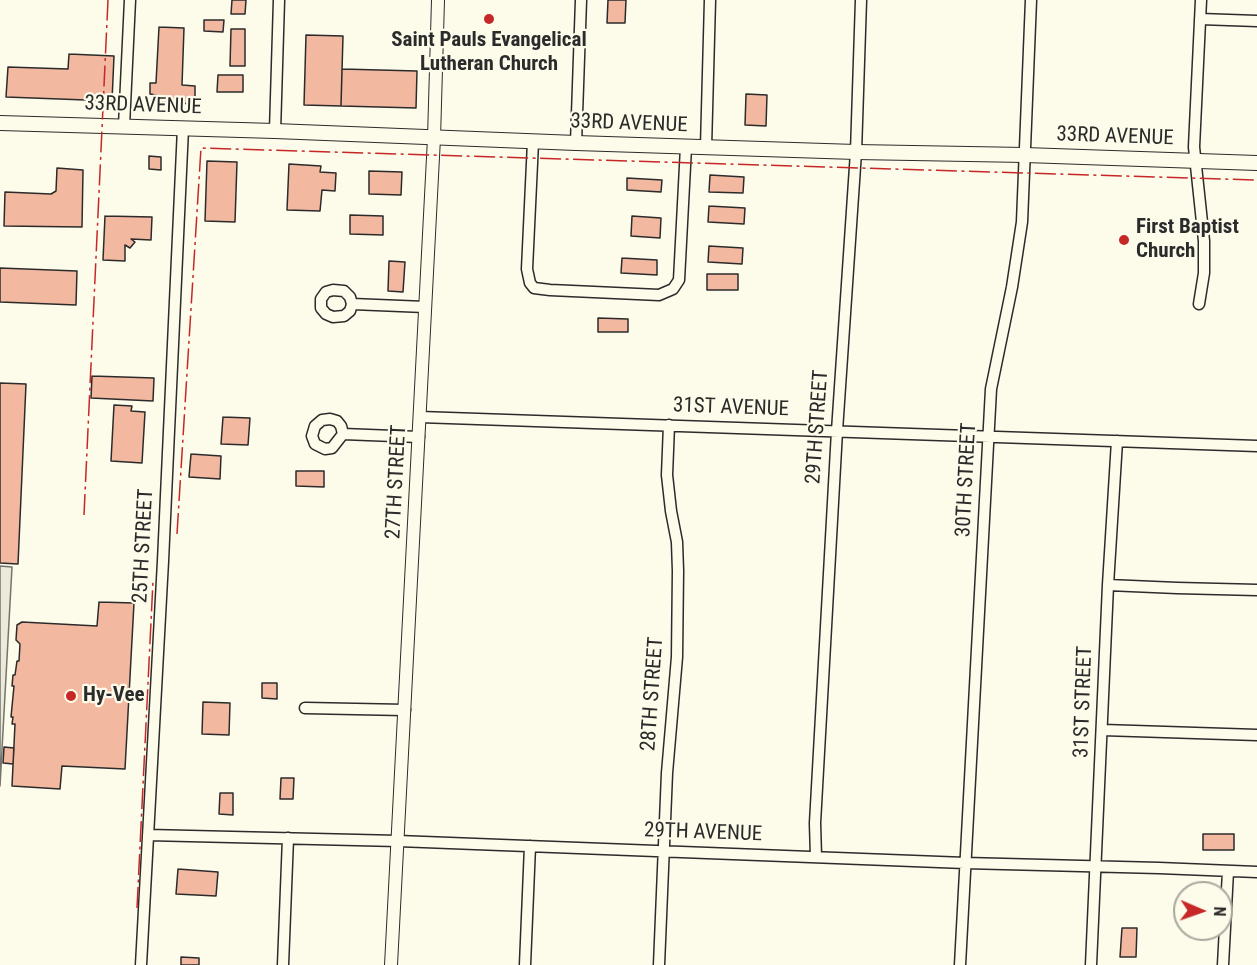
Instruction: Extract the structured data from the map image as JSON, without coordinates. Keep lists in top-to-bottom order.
{
  "streets": {
    "main road": ["33RD AVENUE"],
    "street": [
      "31ST AVENUE",
      "29TH STREET",
      "30TH STREET",
      "27TH STREET",
      "25TH STREET",
      "28TH STREET",
      "31ST STREET",
      "29TH AVENUE"
    ]
  },
  "crossings": [
    ["33RD AVENUE", "29TH STREET"],
    ["33RD AVENUE", "30TH STREET"],
    ["33RD AVENUE", "27TH STREET"],
    ["33RD AVENUE", "25TH STREET"],
    ["31ST AVENUE", "29TH STREET"],
    ["31ST AVENUE", "30TH STREET"],
    ["31ST AVENUE", "27TH STREET"],
    ["31ST AVENUE", "28TH STREET"],
    ["31ST AVENUE", "31ST STREET"],
    ["29TH STREET", "29TH AVENUE"],
    ["30TH STREET", "29TH AVENUE"],
    ["27TH STREET", "29TH AVENUE"],
    ["25TH STREET", "29TH AVENUE"],
    ["28TH STREET", "29TH AVENUE"],
    ["31ST STREET", "29TH AVENUE"]
  ],
  "places": ["Saint Pauls Evangelical Lutheran Church", "First Baptist Church", "Hy-Vee"],
  "north": "right"
}
